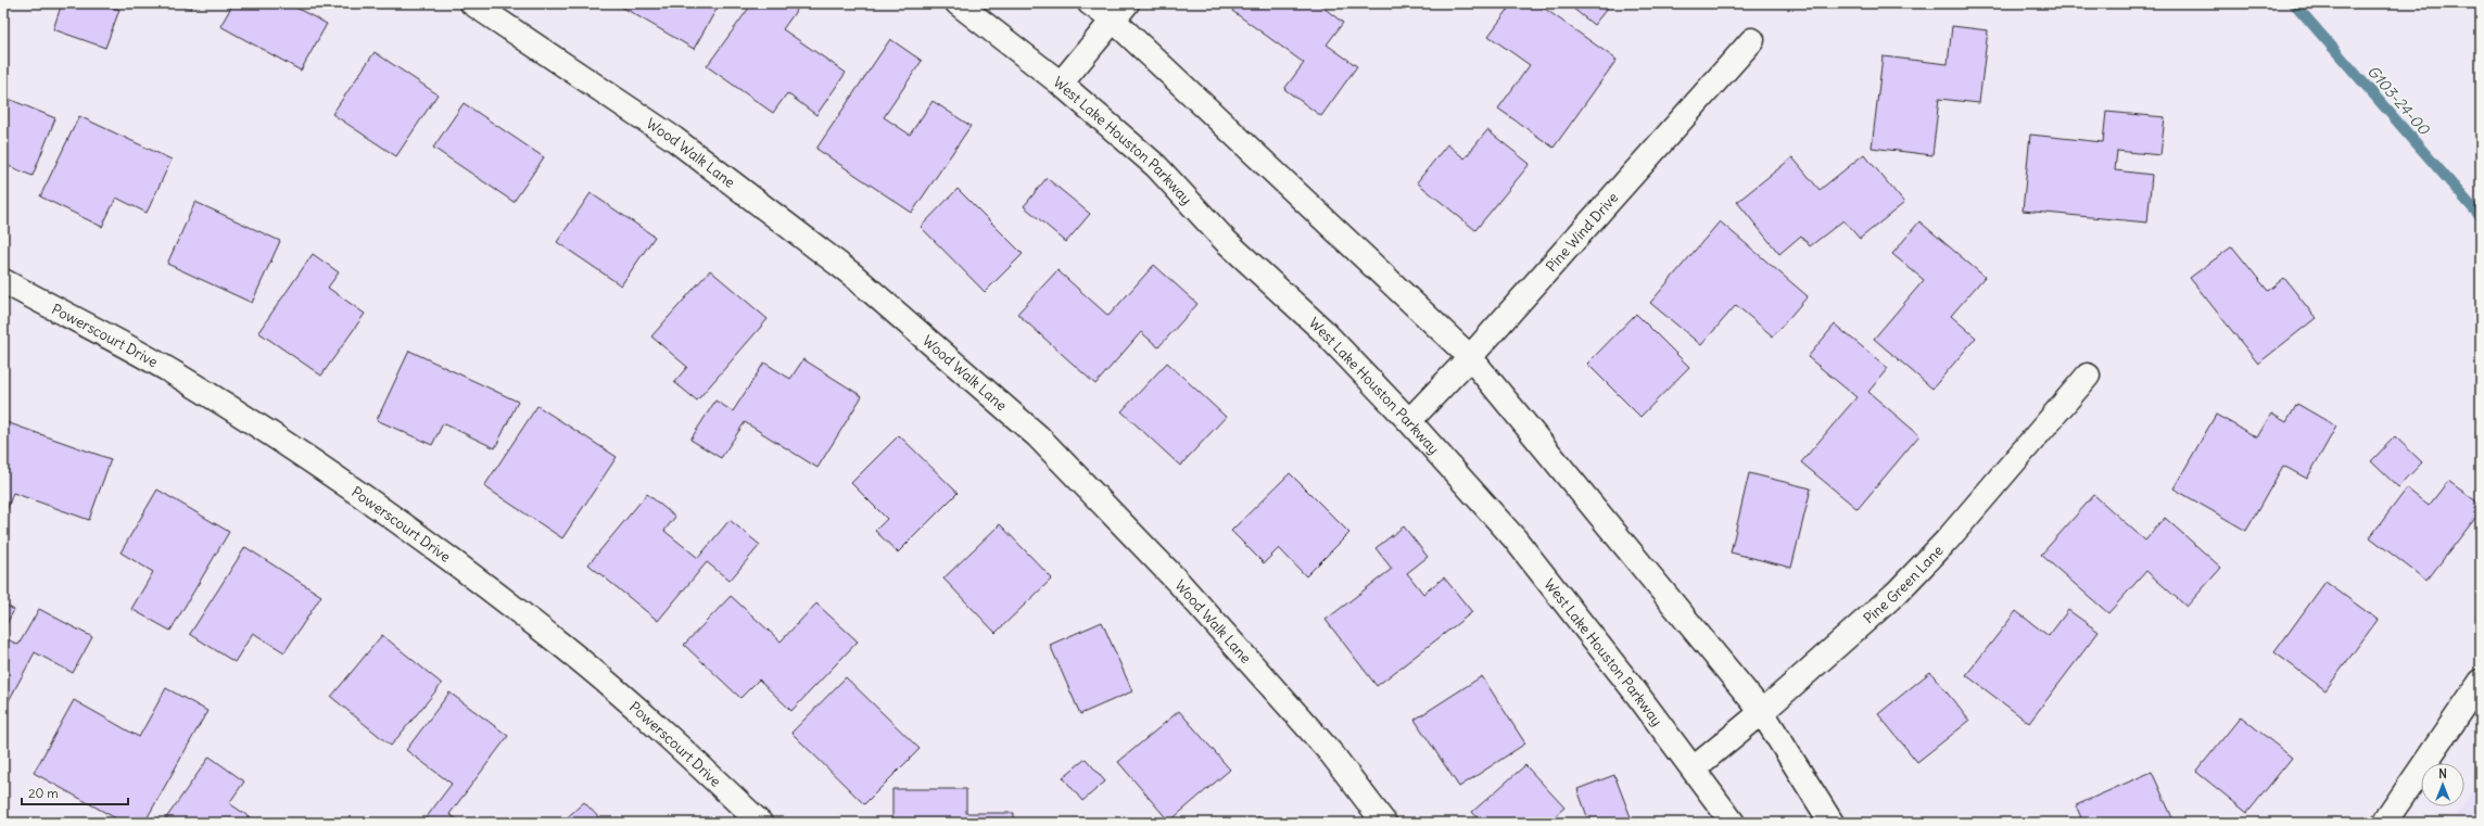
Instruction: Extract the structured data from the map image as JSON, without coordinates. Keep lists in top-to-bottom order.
{
  "streets": {
    "street": [
      "West Lake Houston Parkway",
      "Wood Walk Lane",
      "Pine Wind Drive",
      "Powerscourt Drive",
      "Pine Green Lane"
    ]
  },
  "crossings": [
    ["West Lake Houston Parkway", "Pine Wind Drive"],
    ["West Lake Houston Parkway", "Pine Green Lane"]
  ],
  "water": ["G103-24-00"],
  "scale_bar": "20 m",
  "north": "top"
}
